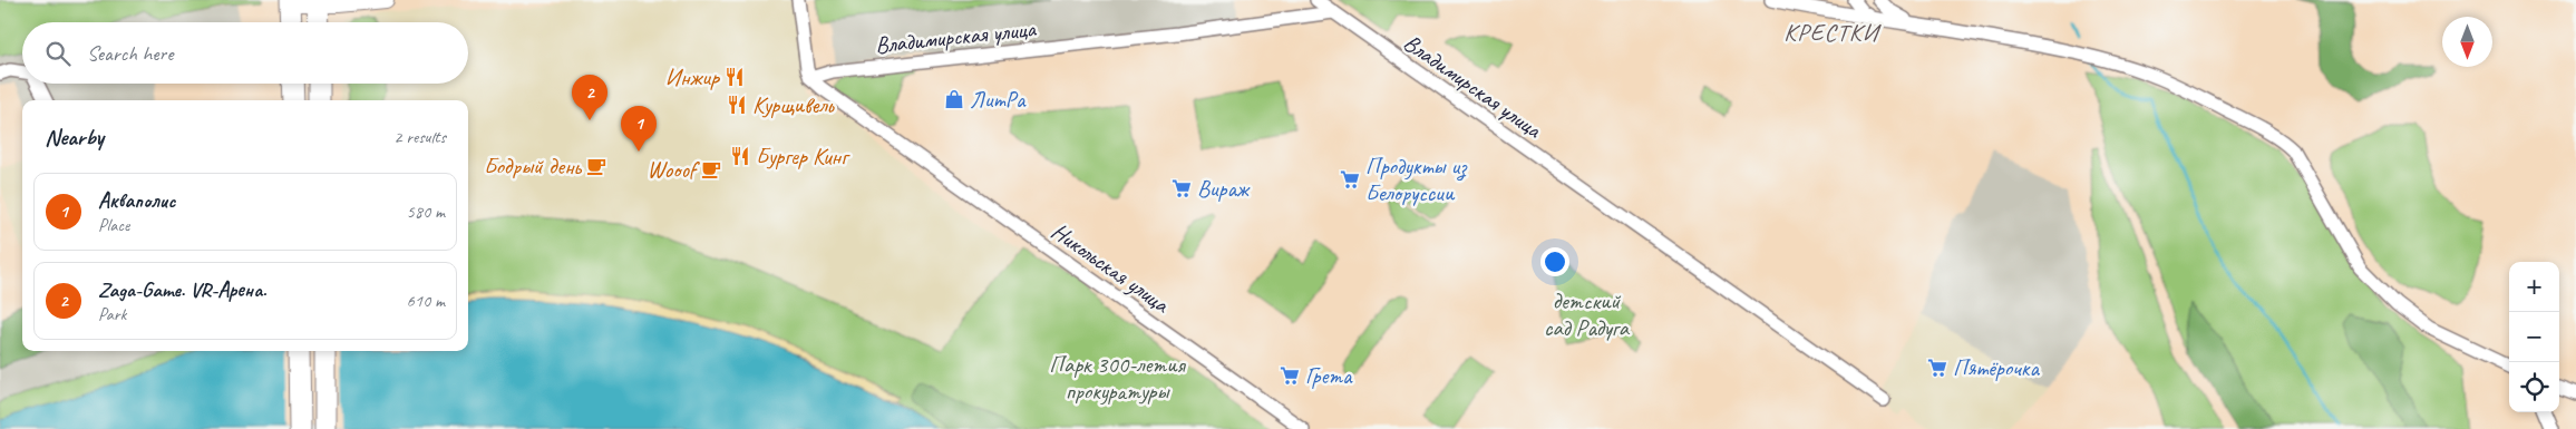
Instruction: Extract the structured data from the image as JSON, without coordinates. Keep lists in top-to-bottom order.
{
  "streets": {
    "street": ["Владимирская улица", "Никольская улица"]
  },
  "crossings": [
    ["Владимирская улица", "Никольская улица"]
  ],
  "districts": ["КРЕСТКИ"],
  "parks": ["детский сад Радуга", "Парк 300-летия прокуратуры"],
  "places": {
    "restaurant": ["Инжир", "Курщивель", "Бургер Кинг"],
    "shop": ["ЛитРа"],
    "cafe": ["Бодрый день", "Wooof"],
    "supermarket": [
      "Продукты из Белоруссии",
      "Вираж",
      "Пятёрочка",
      "Грета"
    ]
  },
  "north": "bottom",
  "page": {
    "search": "Search here",
    "pins": ["2", "1"],
    "heading": ["Nearby", "2 results"],
    "list": [
      {
        "mark": "1",
        "name": "Акваполис",
        "note": "Place",
        "value": "580 m"
      },
      {
        "mark": "2",
        "name": "Zaga-Game. VR-Арена.",
        "note": "Park",
        "value": "610 m"
      }
    ],
    "map_buttons": ["+", "−"]
  }
}
